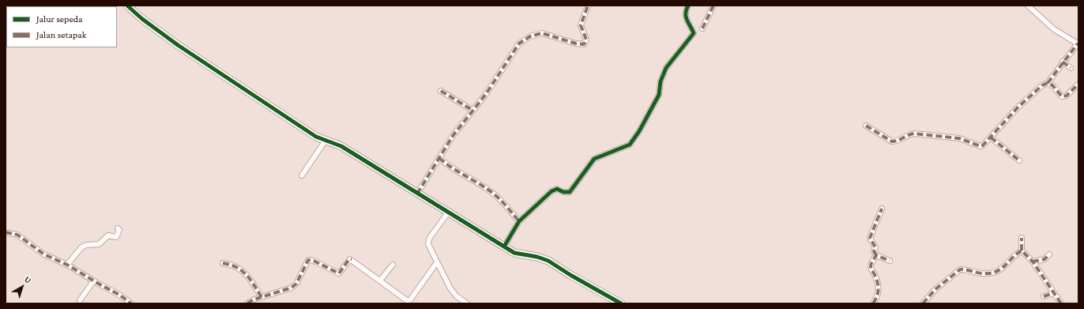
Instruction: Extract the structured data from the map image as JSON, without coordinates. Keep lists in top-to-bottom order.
{
  "legend": ["Jalur sepeda", "Jalan setapak"],
  "north": "top right"
}
